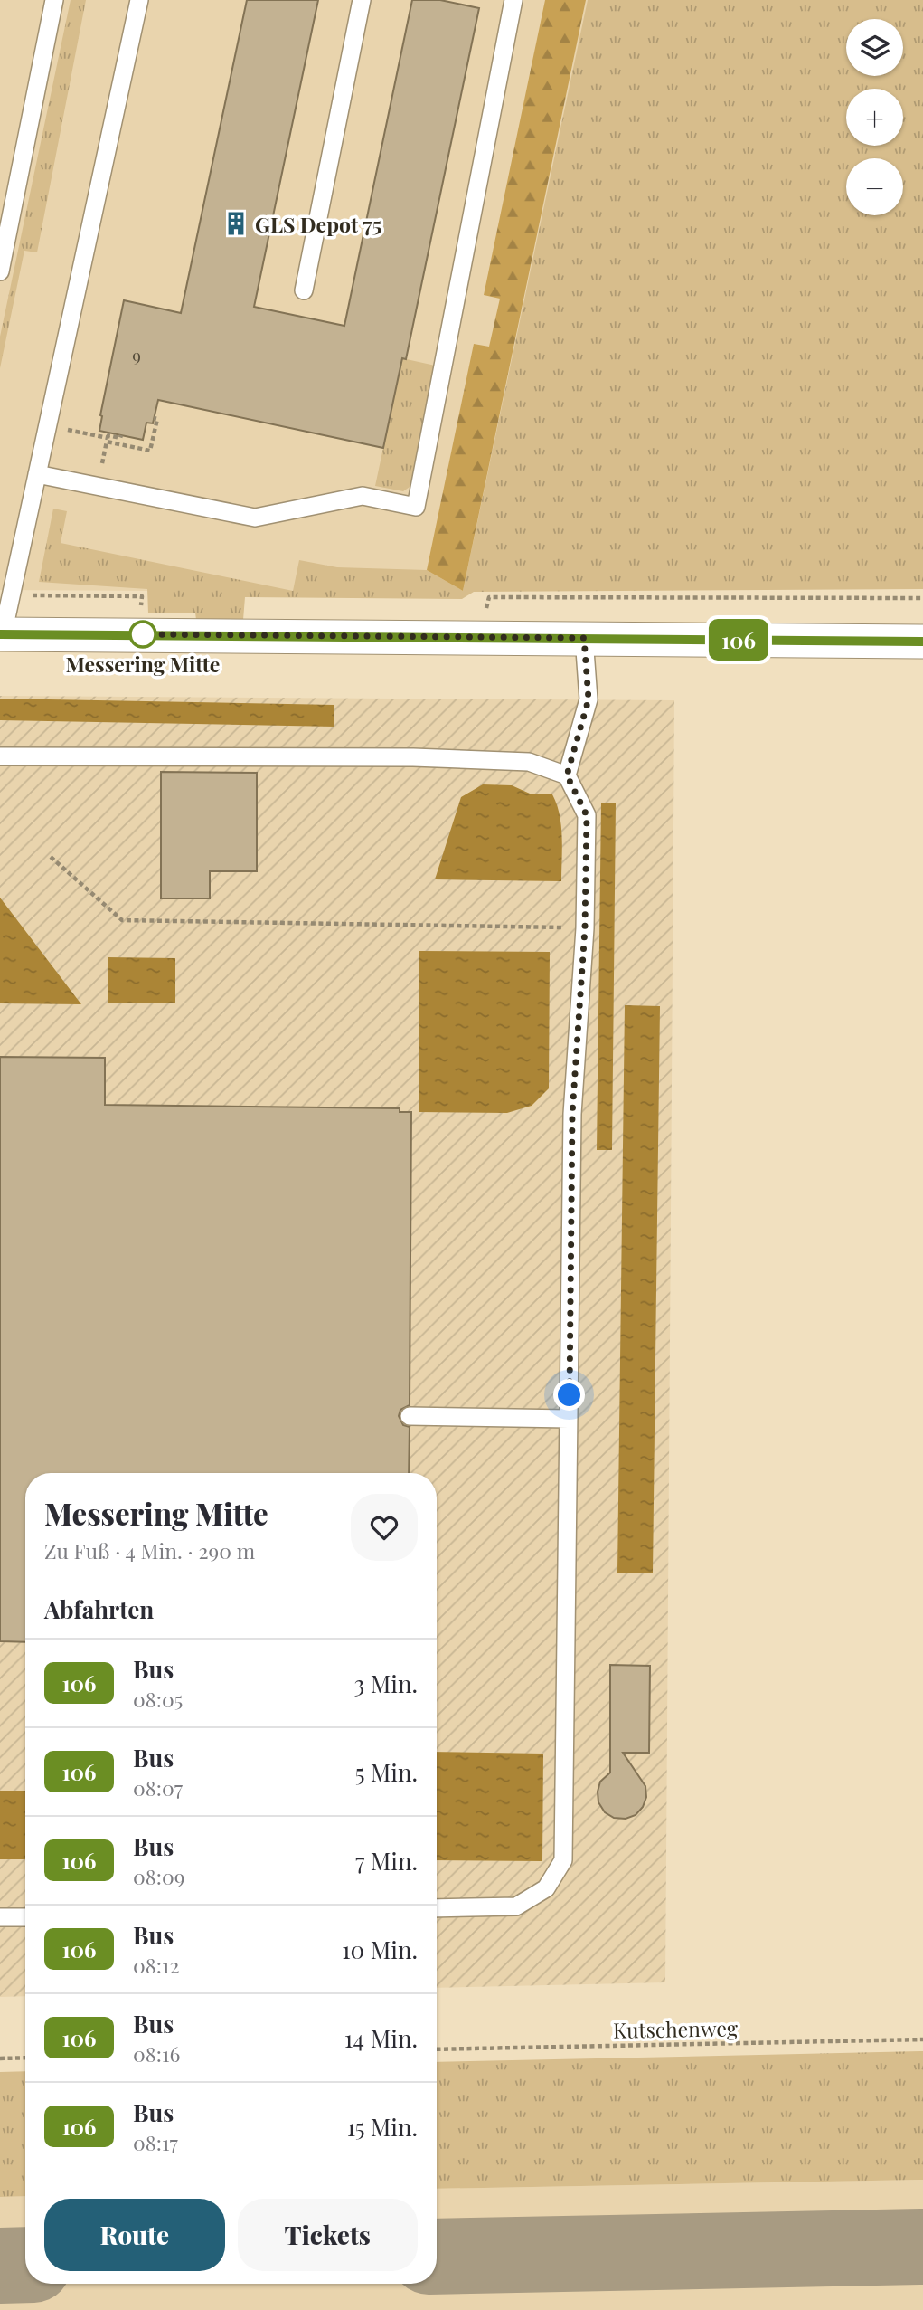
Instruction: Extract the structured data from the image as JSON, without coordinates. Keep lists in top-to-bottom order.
{
  "streets": {
    "path": ["Kutschenweg"]
  },
  "places": {
    "building": ["GLS Depot 75"],
    "other": ["Messering Mitte"]
  },
  "lines": ["bus line 106"],
  "house_numbers": ["9"],
  "page": {
    "on_map": "106",
    "map_buttons": ["+", "−"],
    "heading": [
      ["Messering Mitte", "Zu Fuß · 4 Min. · 290 m"],
      "Abfahrten"
    ],
    "list": [
      {
        "mark": "106",
        "name": "Bus",
        "note": "08:05",
        "value": "3 Min."
      },
      {
        "mark": "106",
        "name": "Bus",
        "note": "08:07",
        "value": "5 Min."
      },
      {
        "mark": "106",
        "name": "Bus",
        "note": "08:09",
        "value": "7 Min."
      },
      {
        "mark": "106",
        "name": "Bus",
        "note": "08:12",
        "value": "10 Min."
      },
      {
        "mark": "106",
        "name": "Bus",
        "note": "08:16",
        "value": "14 Min."
      },
      {
        "mark": "106",
        "name": "Bus",
        "note": "08:17",
        "value": "15 Min."
      }
    ],
    "buttons": ["Route", "Tickets"]
  }
}
